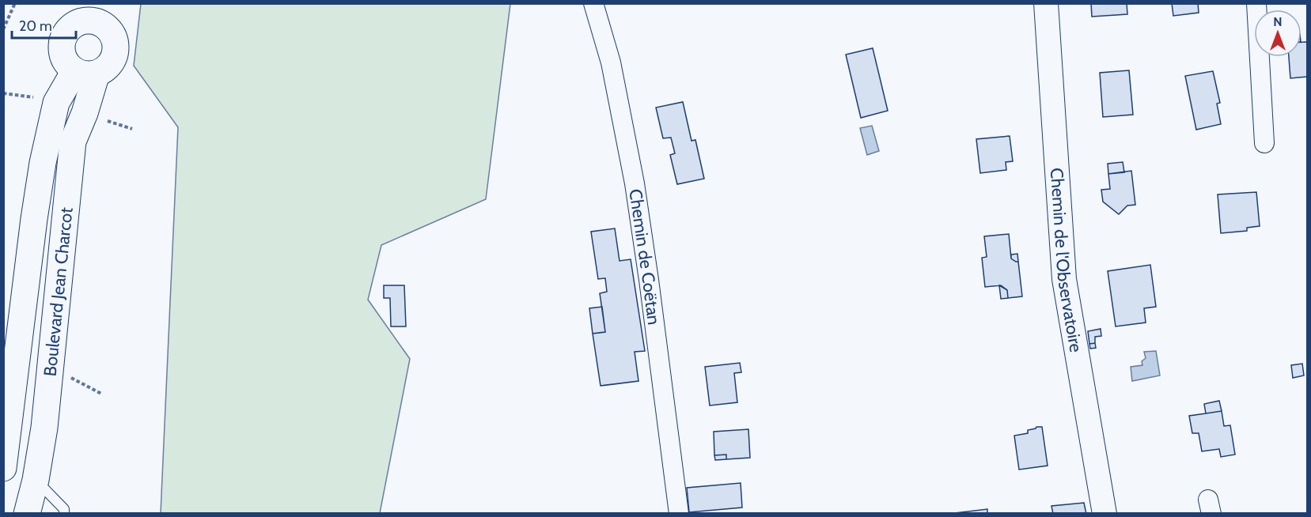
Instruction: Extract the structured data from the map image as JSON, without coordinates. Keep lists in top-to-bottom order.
{
  "streets": {
    "main road": ["Boulevard Jean Charcot"],
    "street": ["Chemin de Coëtan", "Chemin de l'Observatoire"]
  },
  "scale_bar": "20 m",
  "north": "top"
}
